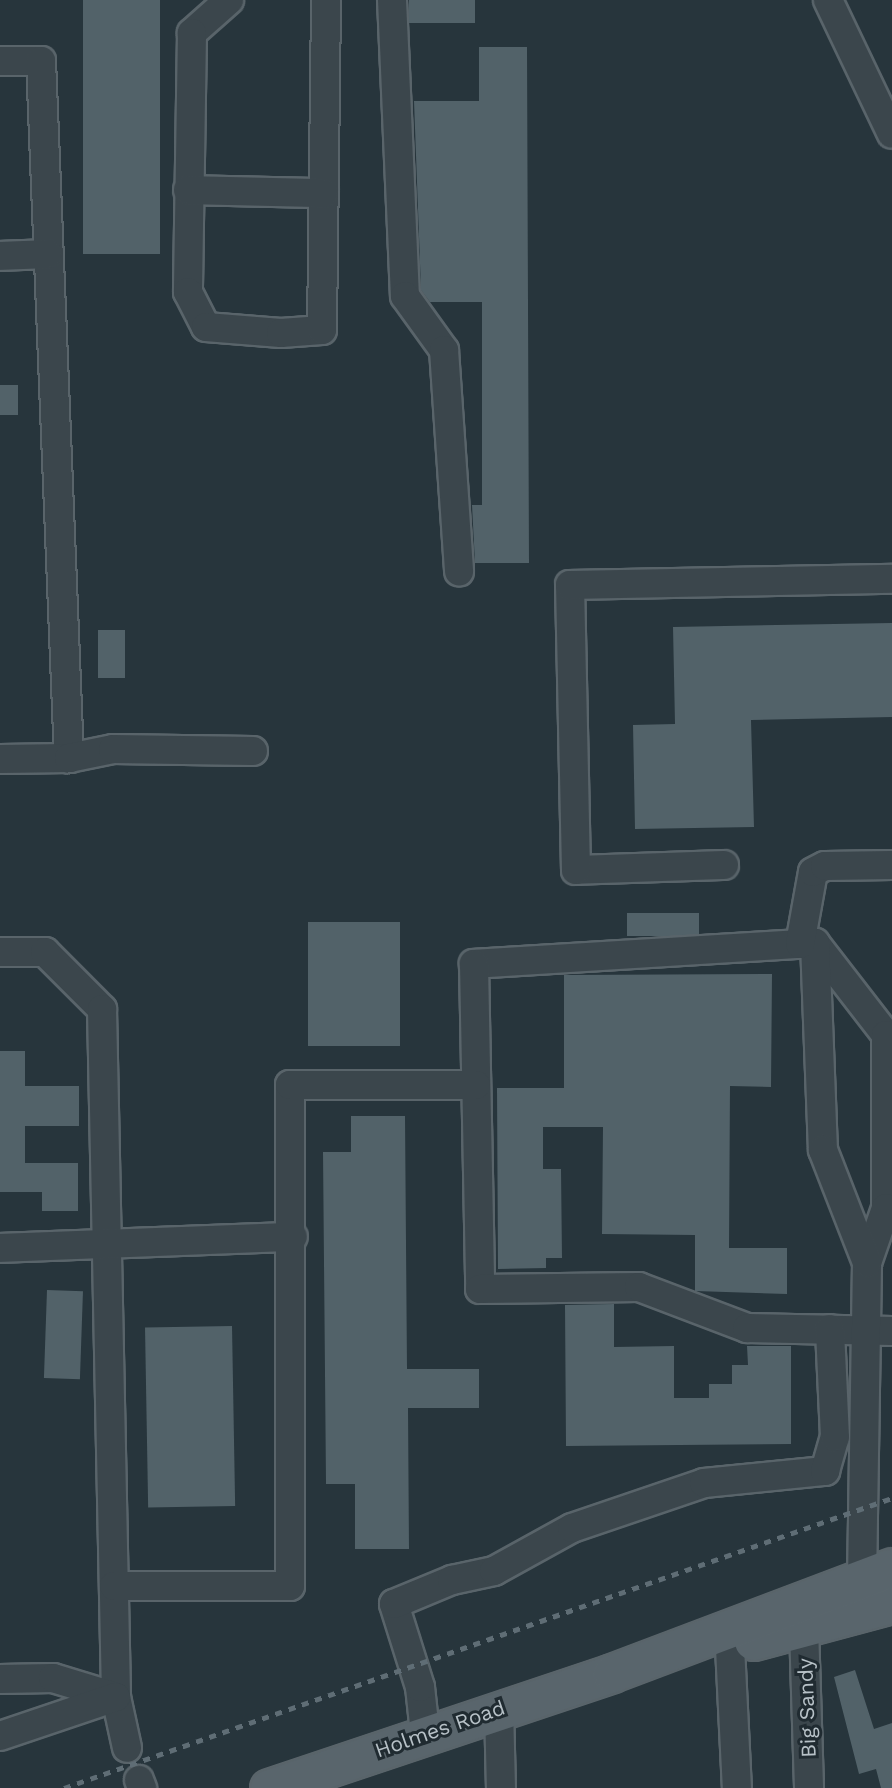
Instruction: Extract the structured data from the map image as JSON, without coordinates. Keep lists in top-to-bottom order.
{
  "streets": {
    "main road": ["Holmes Road"],
    "street": ["Big Sandy"]
  },
  "crossings": [
    ["Big Sandy", "Holmes Road"]
  ]
}
